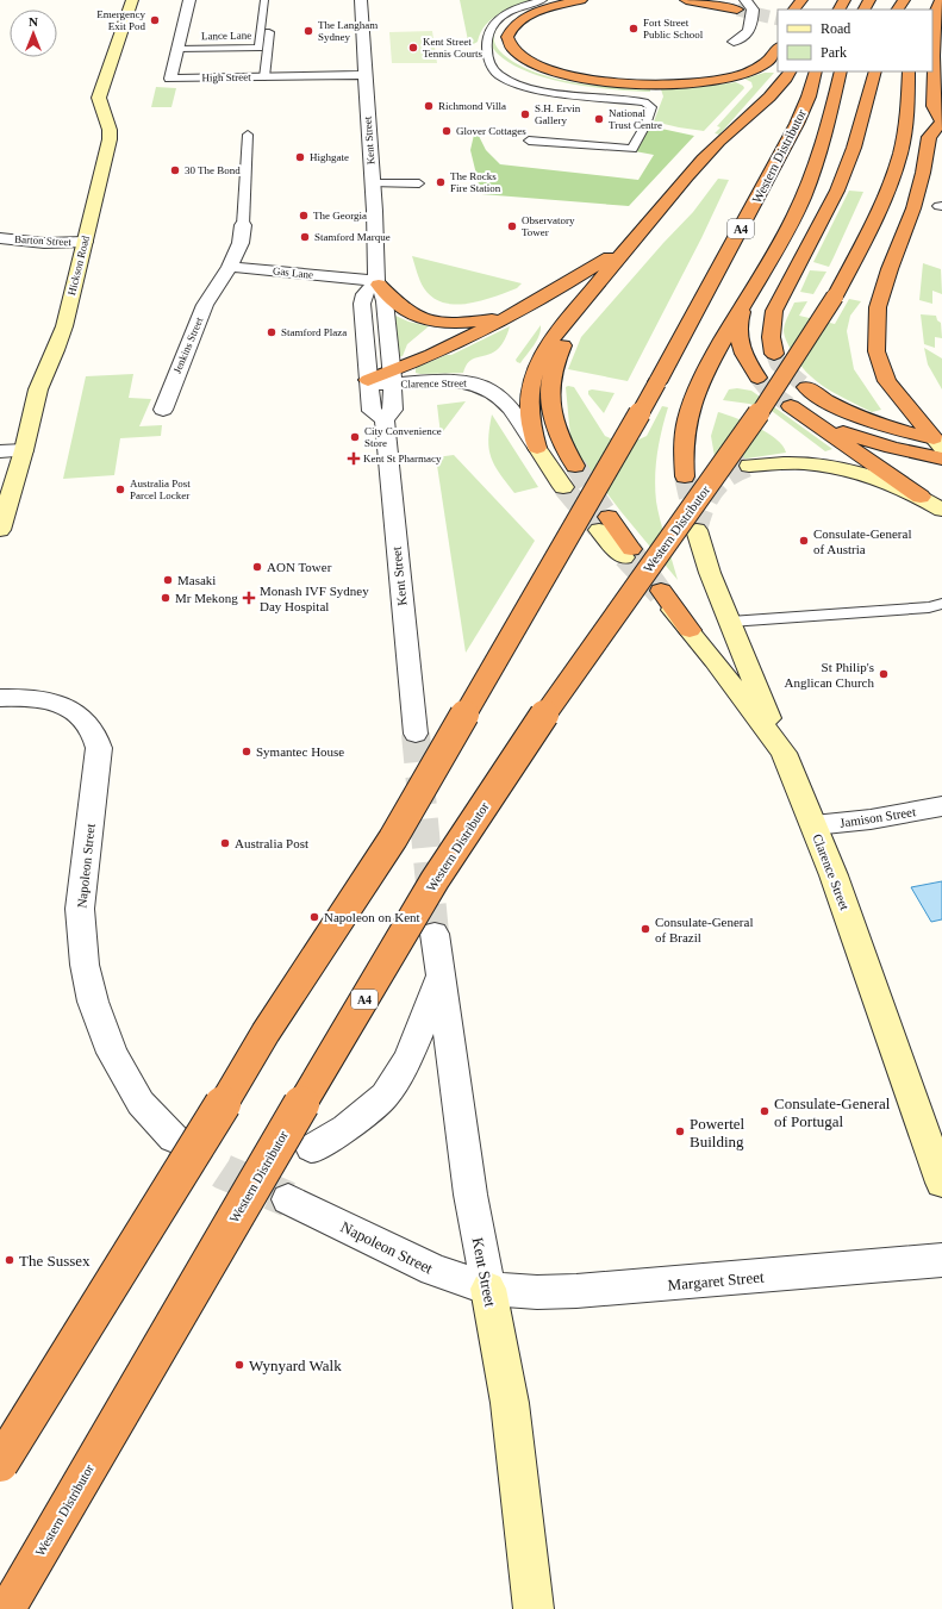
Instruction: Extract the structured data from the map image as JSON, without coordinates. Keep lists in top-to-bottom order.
{
  "streets": {
    "highway": ["Western Distributor", "A4"],
    "street": [
      "High Street",
      "Kent Street",
      "Barton Street",
      "Hickson Road",
      "Gas Lane",
      "Jenkins Street",
      "Clarence Street",
      "Jamison Street",
      "Napoleon Street",
      "Margaret Street"
    ],
    "lane": ["Lance Lane"]
  },
  "crossings": [
    ["Lance Lane", "High Street"],
    ["High Street", "Kent Street"],
    ["Kent Street", "Gas Lane"],
    ["Kent Street", "Clarence Street"],
    ["Kent Street", "Napoleon Street"],
    ["Kent Street", "Margaret Street"],
    ["Barton Street", "Hickson Road"],
    ["Gas Lane", "Jenkins Street"],
    ["Clarence Street", "Jamison Street"],
    ["Napoleon Street", "Margaret Street"]
  ],
  "places": {
    "other": [
      "Emergency Exit Pod",
      "Fort Street Public School",
      "The Langham Sydney",
      "Kent Street Tennis Courts",
      "Richmond Villa",
      "S.H. Ervin Gallery",
      "National Trust Centre",
      "Glover Cottages",
      "Highgate",
      "30 The Bond",
      "The Rocks Fire Station",
      "The Georgia",
      "Observatory Tower",
      "Stamford Marque",
      "Stamford Plaza",
      "City Convenience Store",
      "Australia Post Parcel Locker",
      "Consulate-General of Austria",
      "AON Tower",
      "Masaki",
      "Mr Mekong",
      "St Philip's Anglican Church",
      "Symantec House",
      "Australia Post",
      "Napoleon on Kent",
      "Consulate-General of Brazil",
      "Consulate-General of Portugal",
      "Powertel Building",
      "The Sussex",
      "Wynyard Walk"
    ],
    "health": ["Kent St Pharmacy", "Monash IVF Sydney Day Hospital"]
  },
  "legend": ["Road", "Park"],
  "north": "top"
}
